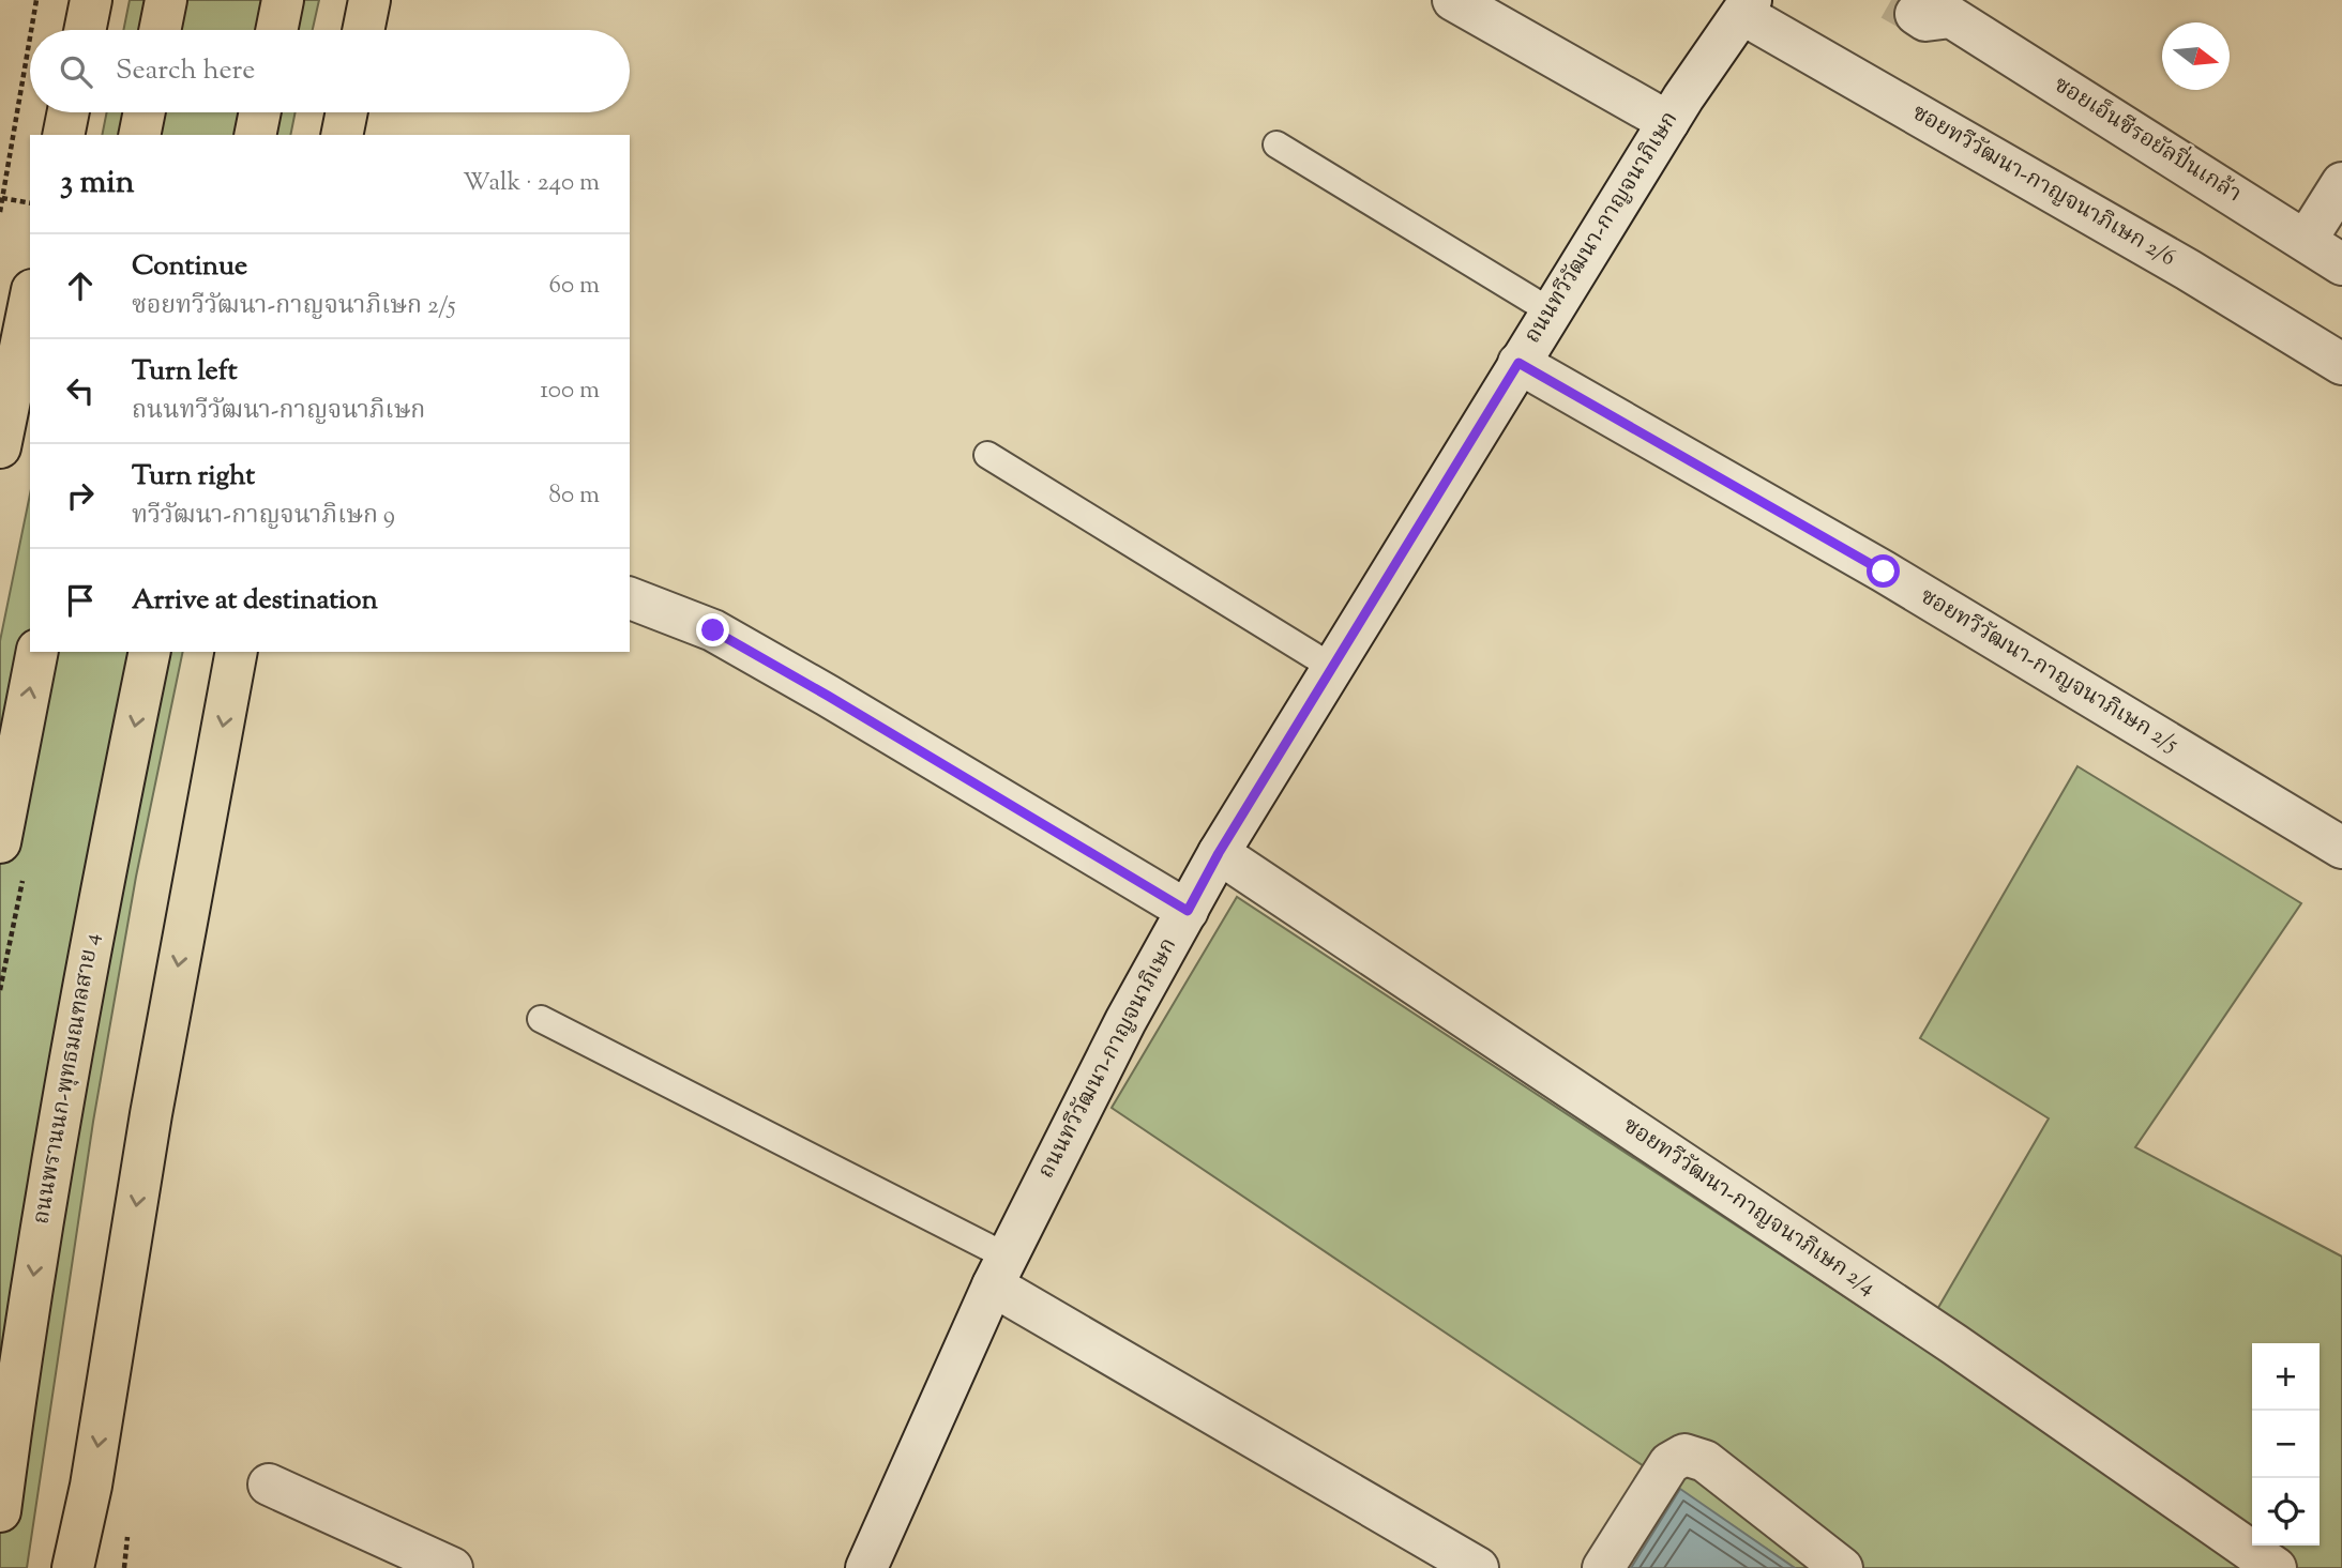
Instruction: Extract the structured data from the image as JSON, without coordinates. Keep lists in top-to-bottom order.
{
  "streets": {
    "main road": ["ถนนพรานนก-พุทธมณฑลสาย 4"],
    "street": [
      "ซอยเอ็นซีรอยัลปิ่นเกล้า",
      "ซอยทวีวัฒนา-กาญจนาภิเษก 2/6",
      "ถนนทวีวัฒนา-กาญจนาภิเษก",
      "ซอยทวีวัฒนา-กาญจนาภิเษก 2/5",
      "ซอยทวีวัฒนา-กาญจนาภิเษก 2/4"
    ]
  },
  "crossings": [
    ["ซอยทวีวัฒนา-กาญจนาภิเษก 2/6", "ถนนทวีวัฒนา-กาญจนาภิเษก"],
    ["ถนนทวีวัฒนา-กาญจนาภิเษก", "ซอยทวีวัฒนา-กาญจนาภิเษก 2/5"],
    ["ถนนทวีวัฒนา-กาญจนาภิเษก", "ซอยทวีวัฒนา-กาญจนาภิเษก 2/4"]
  ],
  "north": "right",
  "page": {
    "search": "Search here",
    "heading": ["3 min", "Walk · 240 m"],
    "list": [
      ["Continue", "ซอยทวีวัฒนา-กาญจนาภิเษก 2/5", "60 m"],
      ["Turn left", "ถนนทวีวัฒนา-กาญจนาภิเษก", "100 m"],
      ["Turn right", "ทวีวัฒนา-กาญจนาภิเษก 9", "80 m"],
      "Arrive at destination"
    ],
    "map_buttons": ["+", "−"]
  }
}
